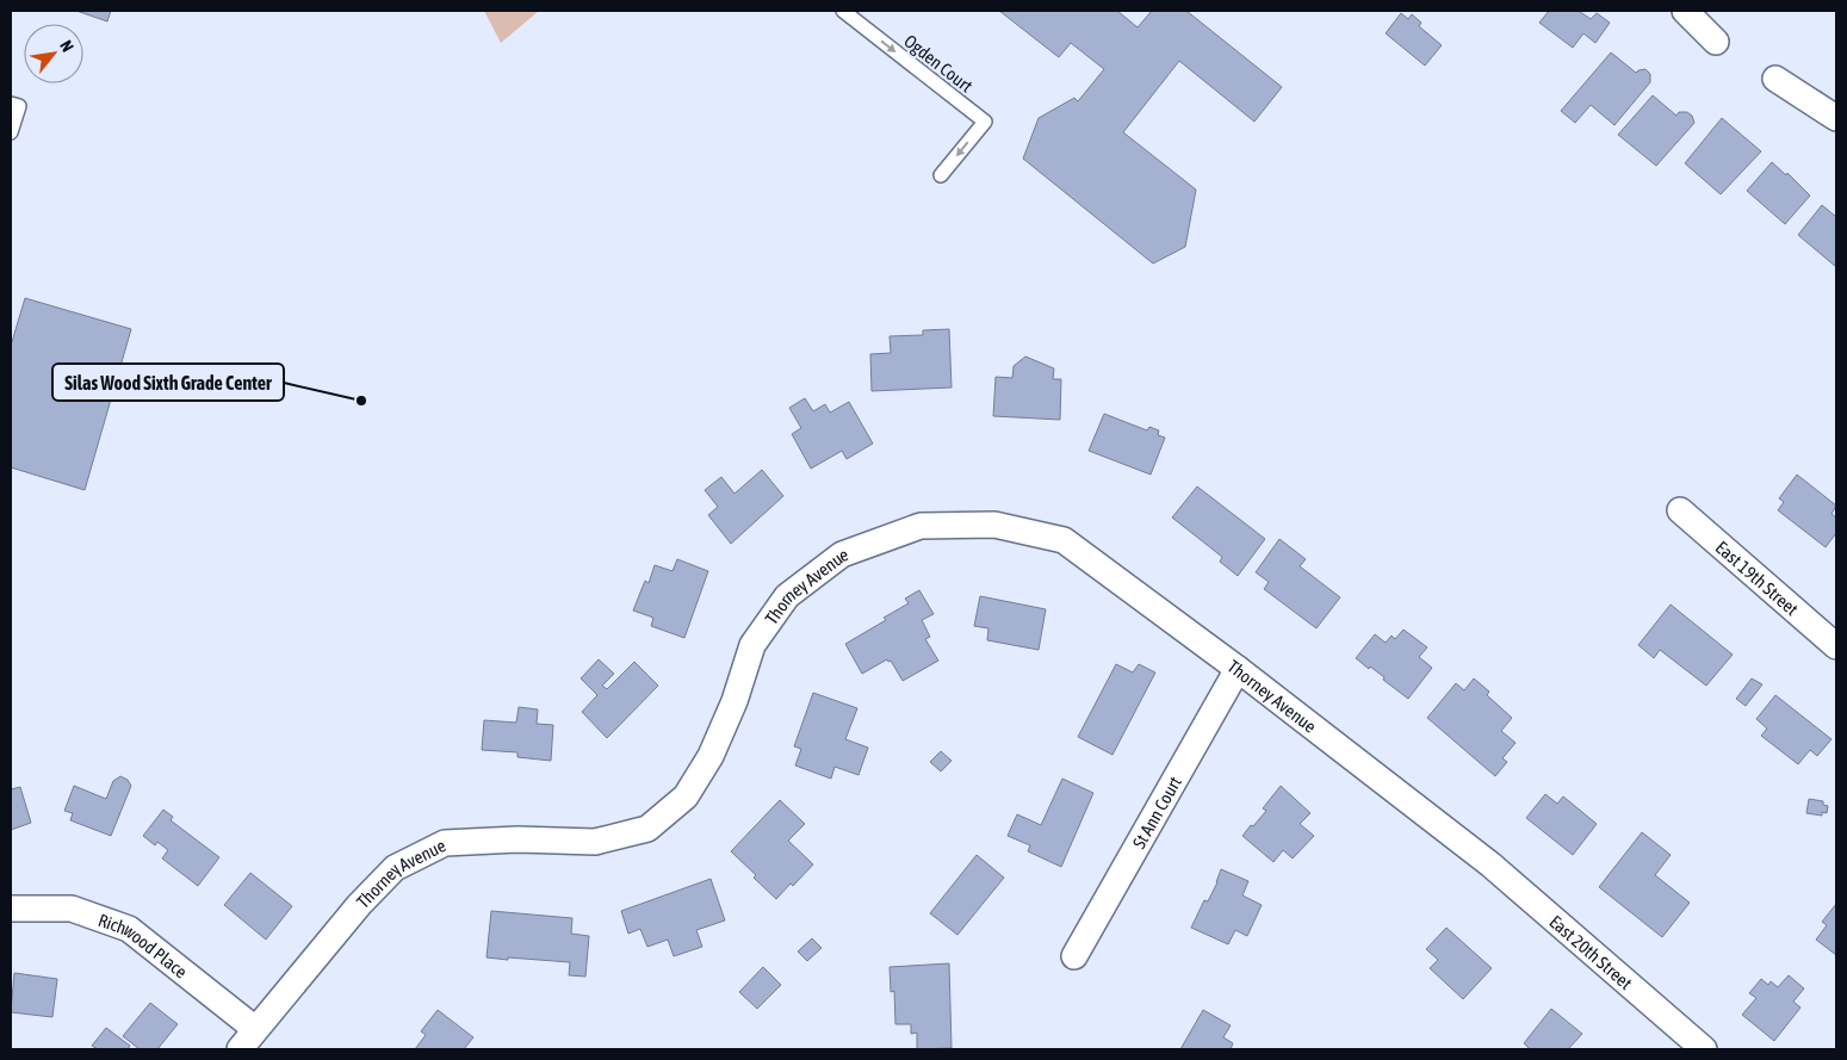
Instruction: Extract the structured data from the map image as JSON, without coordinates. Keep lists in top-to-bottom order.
{
  "streets": {
    "street": [
      "East 19th Street",
      "Thorney Avenue",
      "St Ann Court",
      "Richwood Place",
      "East 20th Street"
    ],
    "lane": ["Ogden Court"]
  },
  "crossings": [
    ["Thorney Avenue", "St Ann Court"],
    ["Thorney Avenue", "Richwood Place"],
    ["Thorney Avenue", "East 20th Street"]
  ],
  "places": ["Silas Wood Sixth Grade Center"],
  "north": "top right"
}
